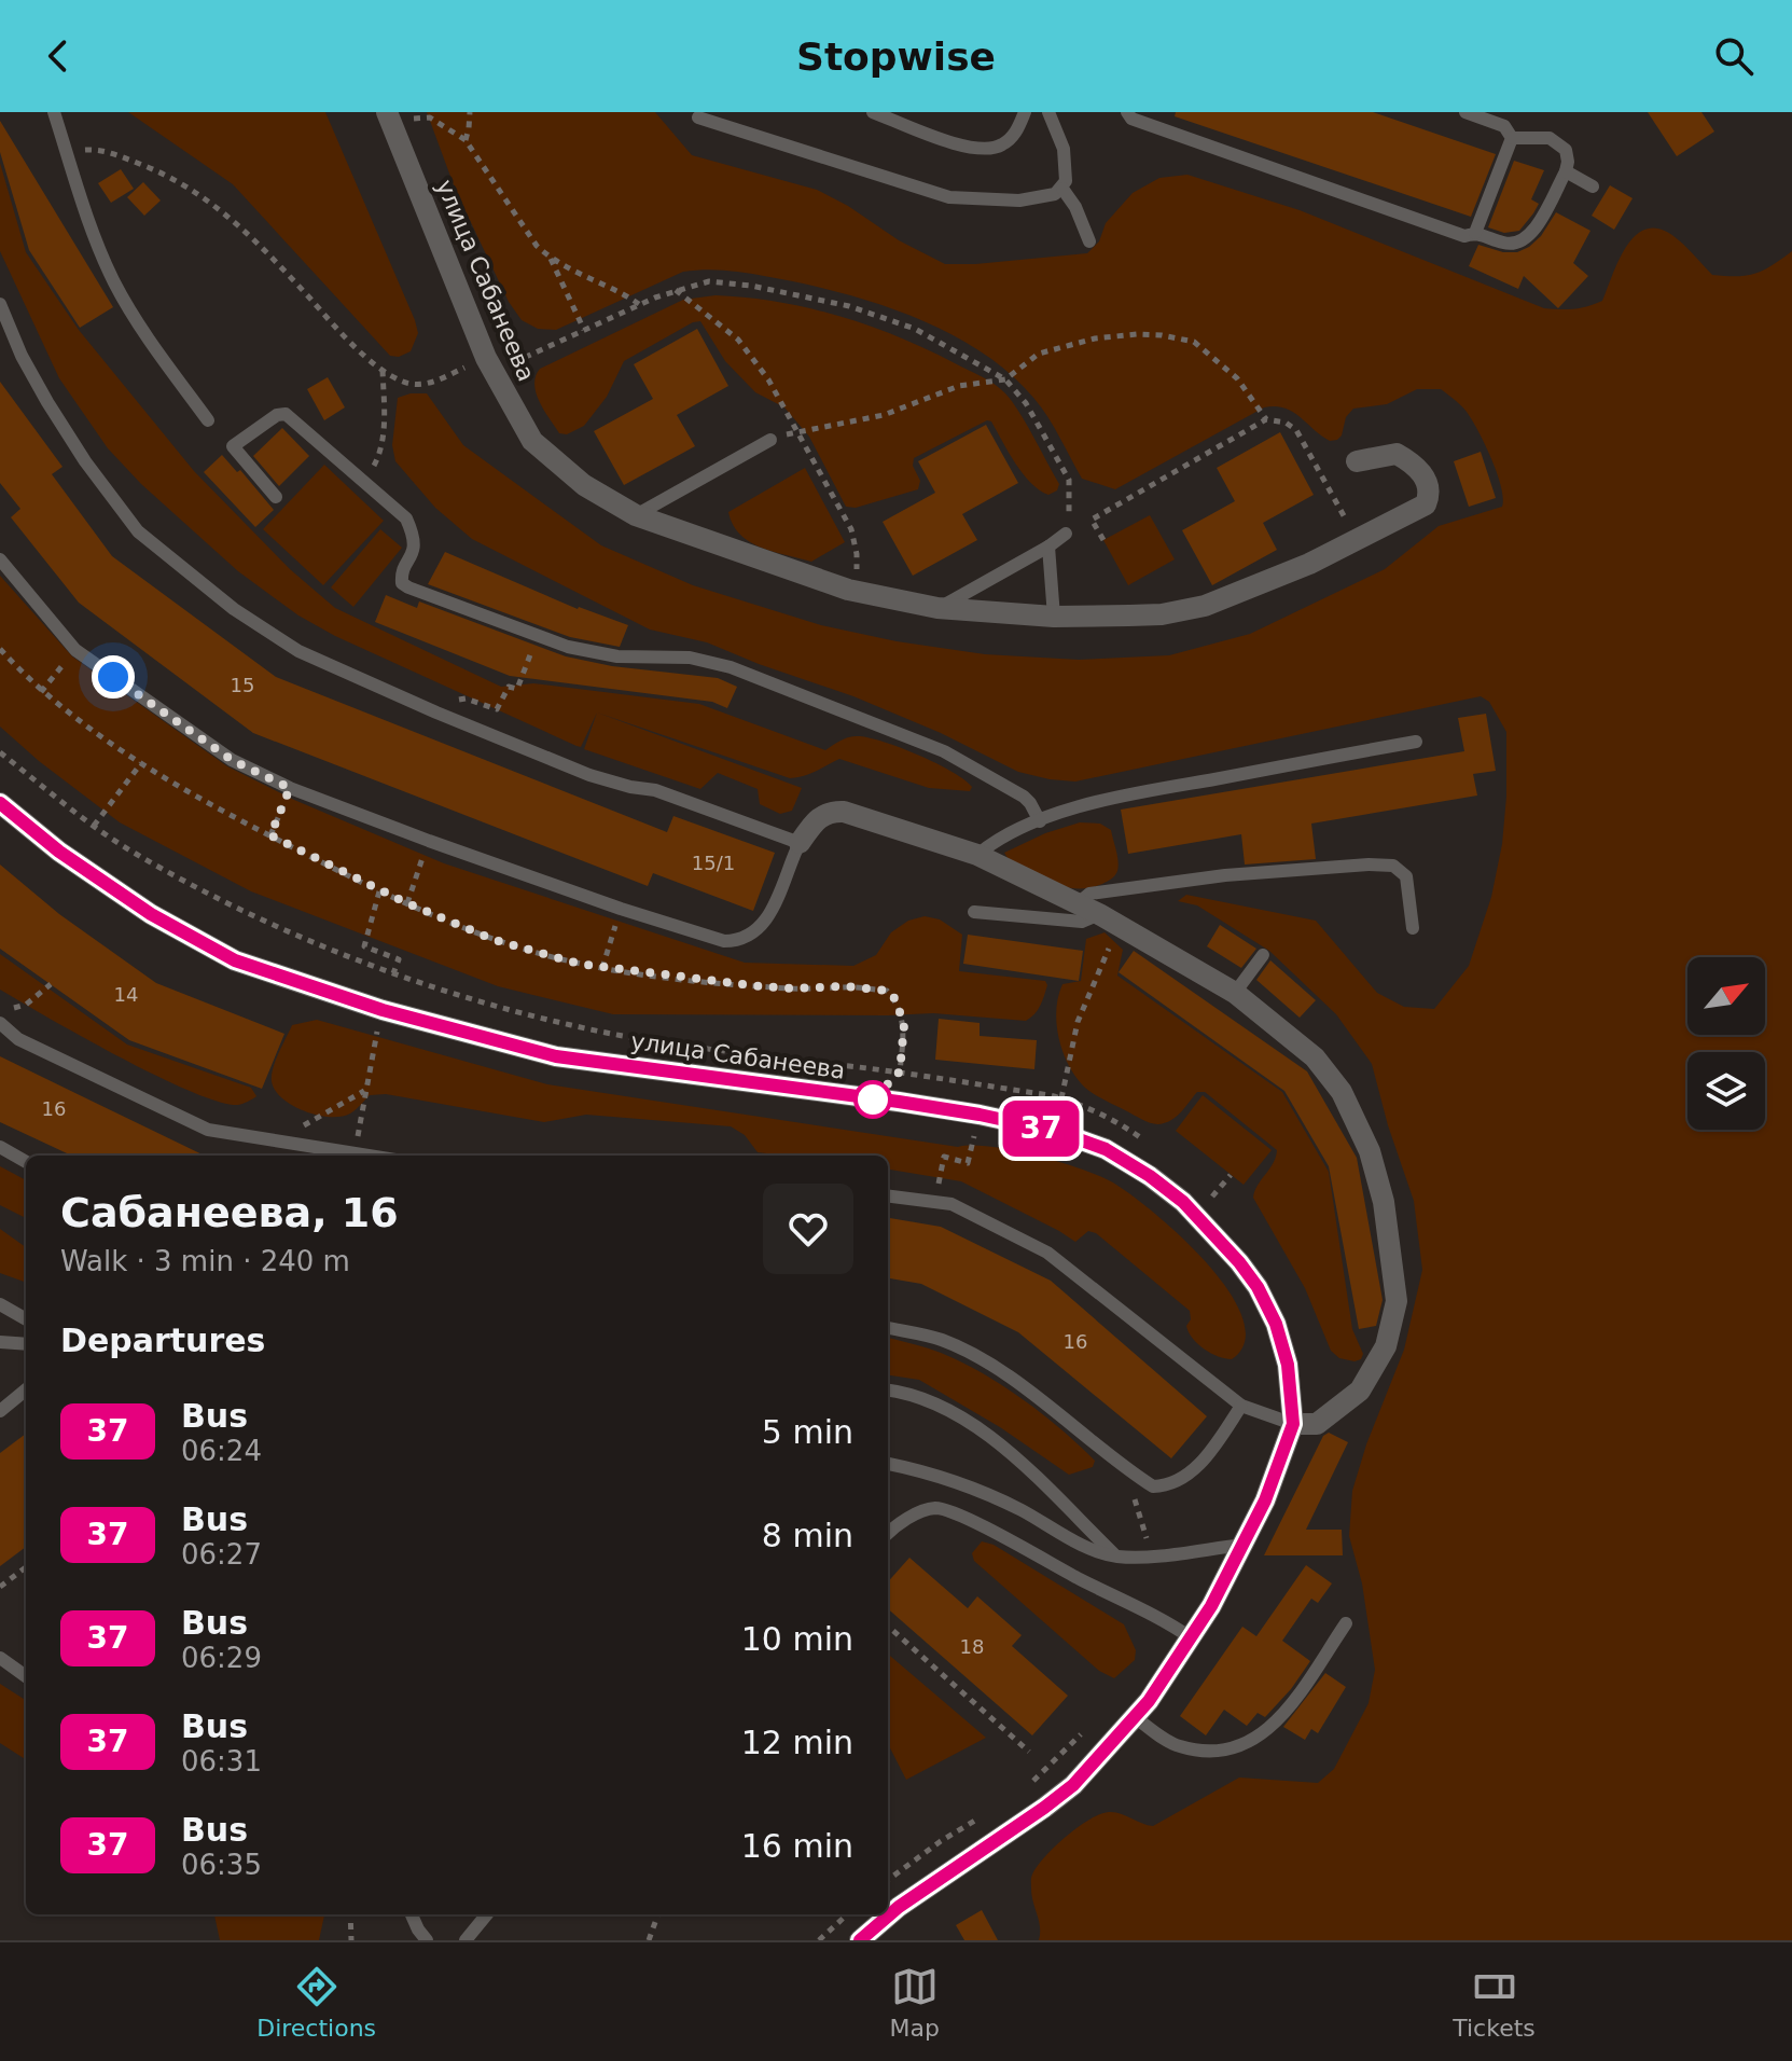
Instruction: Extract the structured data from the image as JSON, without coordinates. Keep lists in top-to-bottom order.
{
  "streets": {
    "street": ["улица Сабанеева"]
  },
  "lines": ["bus line 37"],
  "house_numbers": [
    "15",
    "15/1",
    "14",
    "16",
    "16",
    "18"
  ],
  "north": "top right",
  "page": {
    "header": "Stopwise",
    "on_map": "37",
    "heading": [
      ["Сабанеева, 16", "Walk · 3 min · 240 m"],
      "Departures"
    ],
    "list": [
      {
        "mark": "37",
        "name": "Bus",
        "note": "06:24",
        "value": "5 min"
      },
      {
        "mark": "37",
        "name": "Bus",
        "note": "06:27",
        "value": "8 min"
      },
      {
        "mark": "37",
        "name": "Bus",
        "note": "06:29",
        "value": "10 min"
      },
      {
        "mark": "37",
        "name": "Bus",
        "note": "06:31",
        "value": "12 min"
      },
      {
        "mark": "37",
        "name": "Bus",
        "note": "06:35",
        "value": "16 min"
      }
    ],
    "tabs": ["Directions", "Map", "Tickets"]
  }
}
